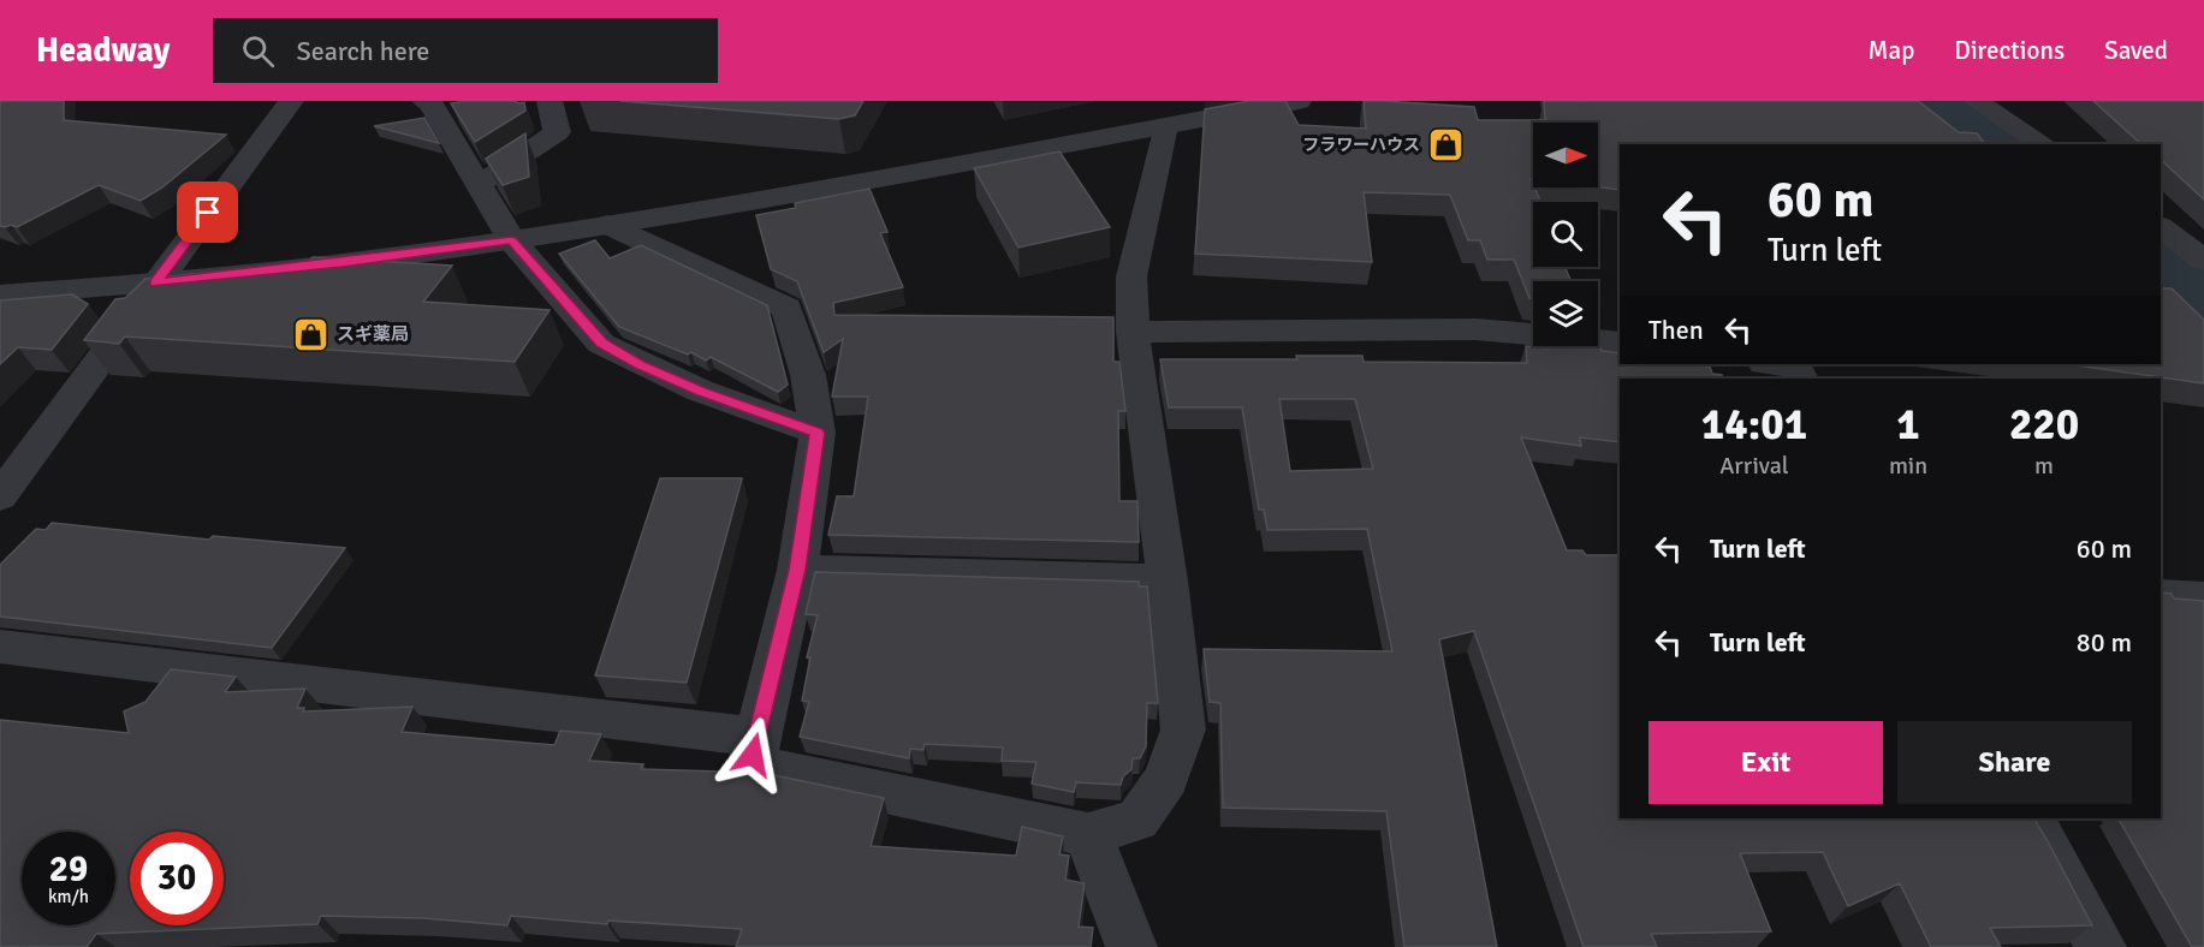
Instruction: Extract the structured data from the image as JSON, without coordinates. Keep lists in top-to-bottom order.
{
  "places": {
    "shop": ["フラワーハウス", "スギ薬局"]
  },
  "north": "right",
  "page": {
    "header": "Headway",
    "search": "Search here",
    "nav": ["Map", "Directions", "Saved"],
    "turn": ["60 m", "Turn left"],
    "then": "Then",
    "eta": [
      "14:01",
      "Arrival",
      "1",
      "min",
      "220",
      "m"
    ],
    "list": [
      {
        "name": "Turn left",
        "value": "60 m"
      },
      {
        "name": "Turn left",
        "value": "80 m"
      }
    ],
    "buttons": ["Exit", "Share"],
    "speed": "29 km/h",
    "limit": "30"
  }
}
